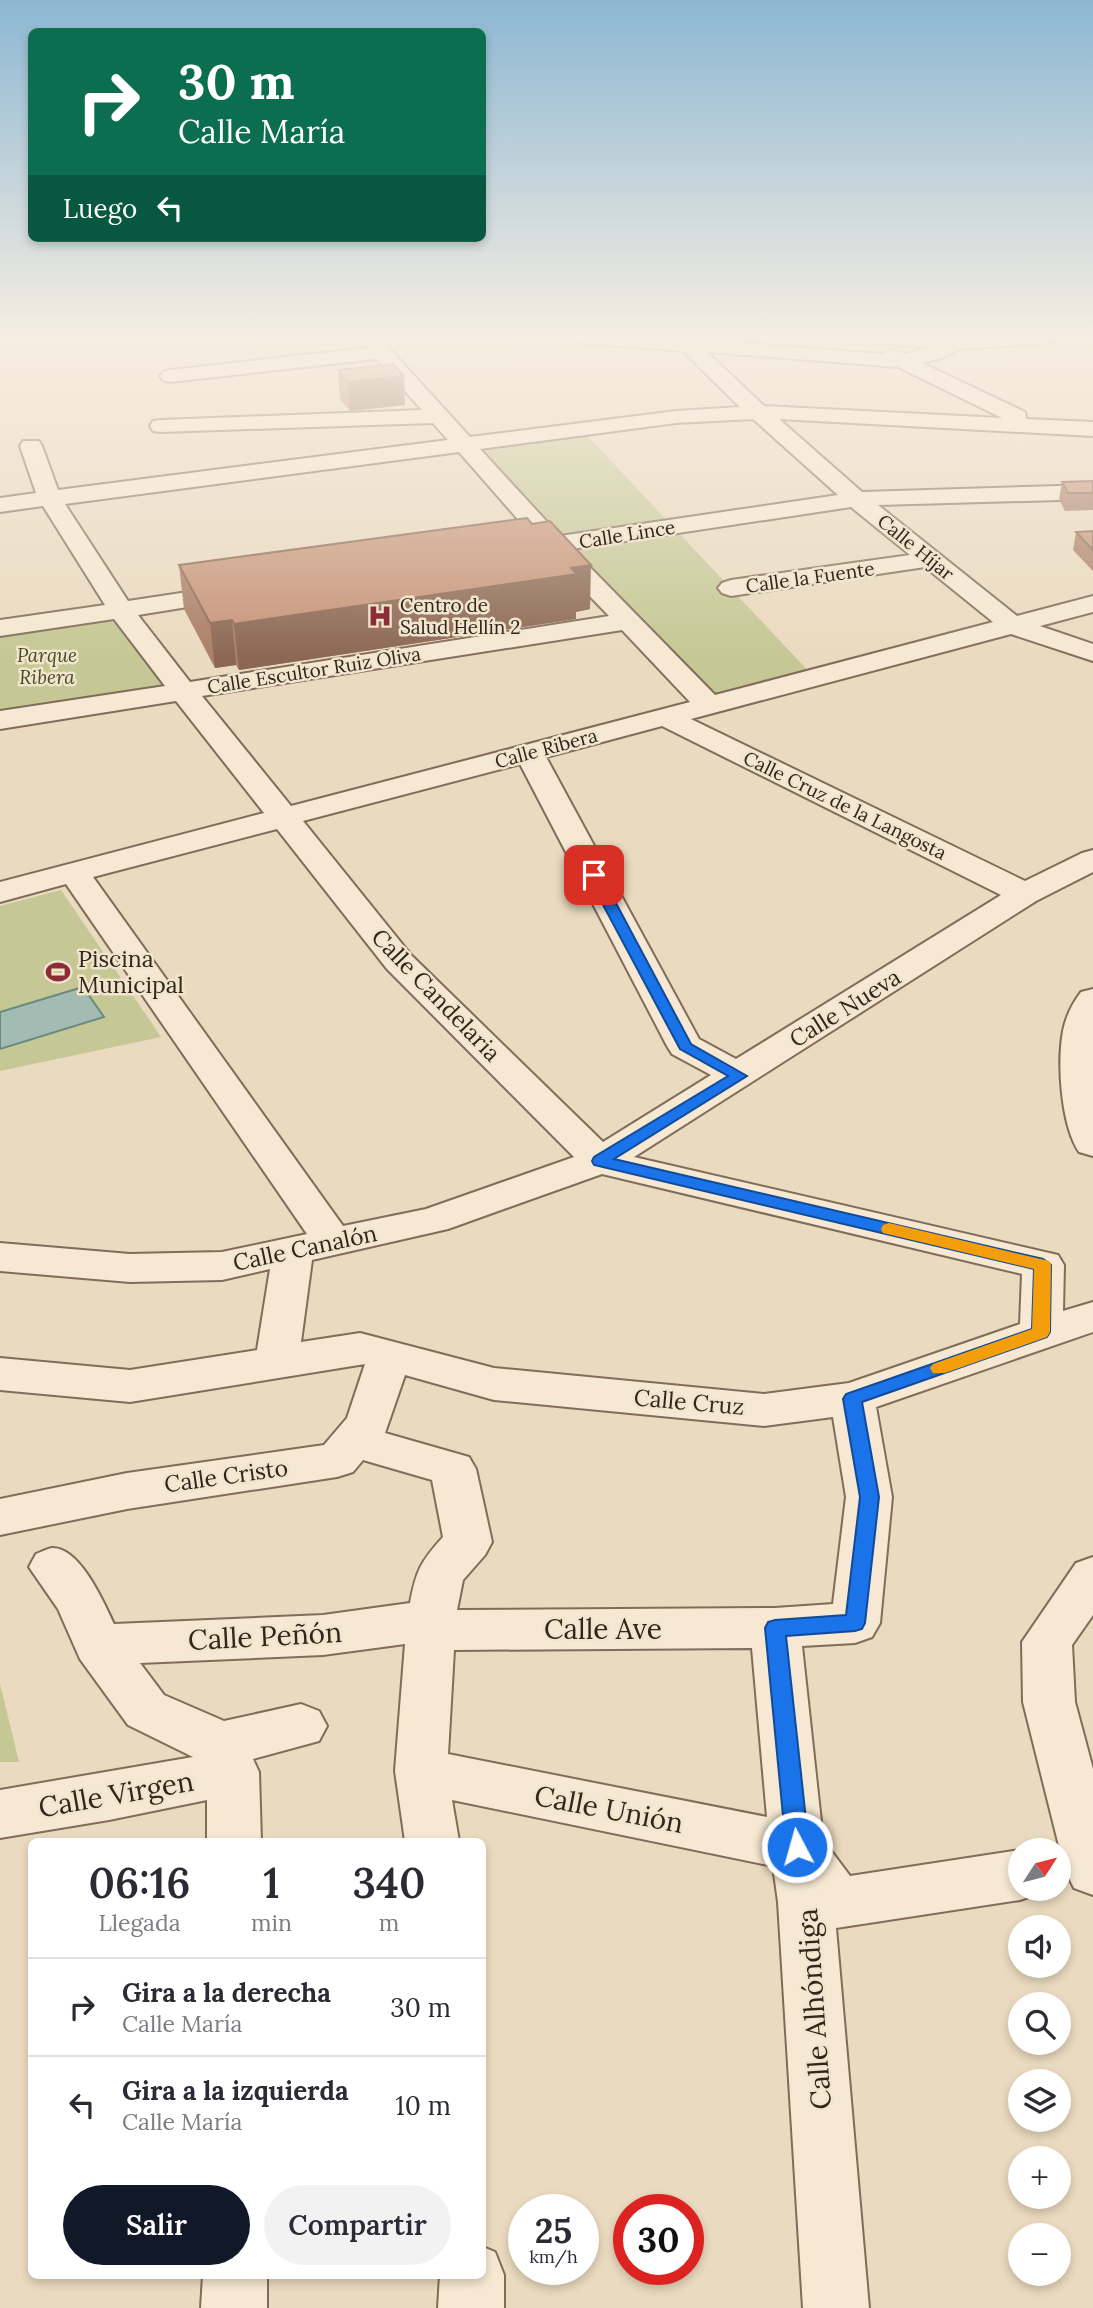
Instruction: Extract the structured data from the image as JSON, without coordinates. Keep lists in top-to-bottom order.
{
  "streets": {
    "street": [
      "Calle Lince",
      "Calle Híjar",
      "Calle la Fuente",
      "Calle Escultor Ruiz Oliva",
      "Calle Ribera",
      "Calle Cruz de la Langosta",
      "Calle Candelaria",
      "Calle Nueva",
      "Calle Canalón",
      "Calle Cruz",
      "Calle Cristo",
      "Calle Ave",
      "Calle Peñón",
      "Calle Virgen",
      "Calle Unión",
      "Calle Alhóndiga"
    ]
  },
  "crossings": [
    ["Calle Lince", "Calle Híjar"],
    ["Calle Híjar", "Calle la Fuente"],
    ["Calle Híjar", "Calle Ribera"],
    ["Calle Escultor Ruiz Oliva", "Calle Candelaria"],
    ["Calle Ribera", "Calle Cruz de la Langosta"],
    ["Calle Ribera", "Calle Candelaria"],
    ["Calle Cruz de la Langosta", "Calle Nueva"],
    ["Calle Candelaria", "Calle Nueva"],
    ["Calle Candelaria", "Calle Canalón"],
    ["Calle Nueva", "Calle Canalón"],
    ["Calle Cruz", "Calle Cristo"],
    ["Calle Cruz", "Calle Ave"],
    ["Calle Ave", "Calle Peñón"],
    ["Calle Ave", "Calle Alhóndiga"],
    ["Calle Unión", "Calle Alhóndiga"]
  ],
  "parks": ["Parque Ribera"],
  "places": {
    "hospital": ["Centro de Salud Hellín 2"],
    "sports": ["Piscina Municipal"]
  },
  "north": "top right",
  "page": {
    "turn": ["30 m", "Calle María"],
    "then": "Luego",
    "map_buttons": ["+", "−"],
    "eta": [
      "06:16",
      "Llegada",
      "1",
      "min",
      "340",
      "m"
    ],
    "list": [
      {
        "name": "Gira a la derecha",
        "note": "Calle María",
        "value": "30 m"
      },
      {
        "name": "Gira a la izquierda",
        "note": "Calle María",
        "value": "10 m"
      }
    ],
    "buttons": ["Salir", "Compartir"],
    "speed": "25 km/h",
    "limit": "30"
  }
}
